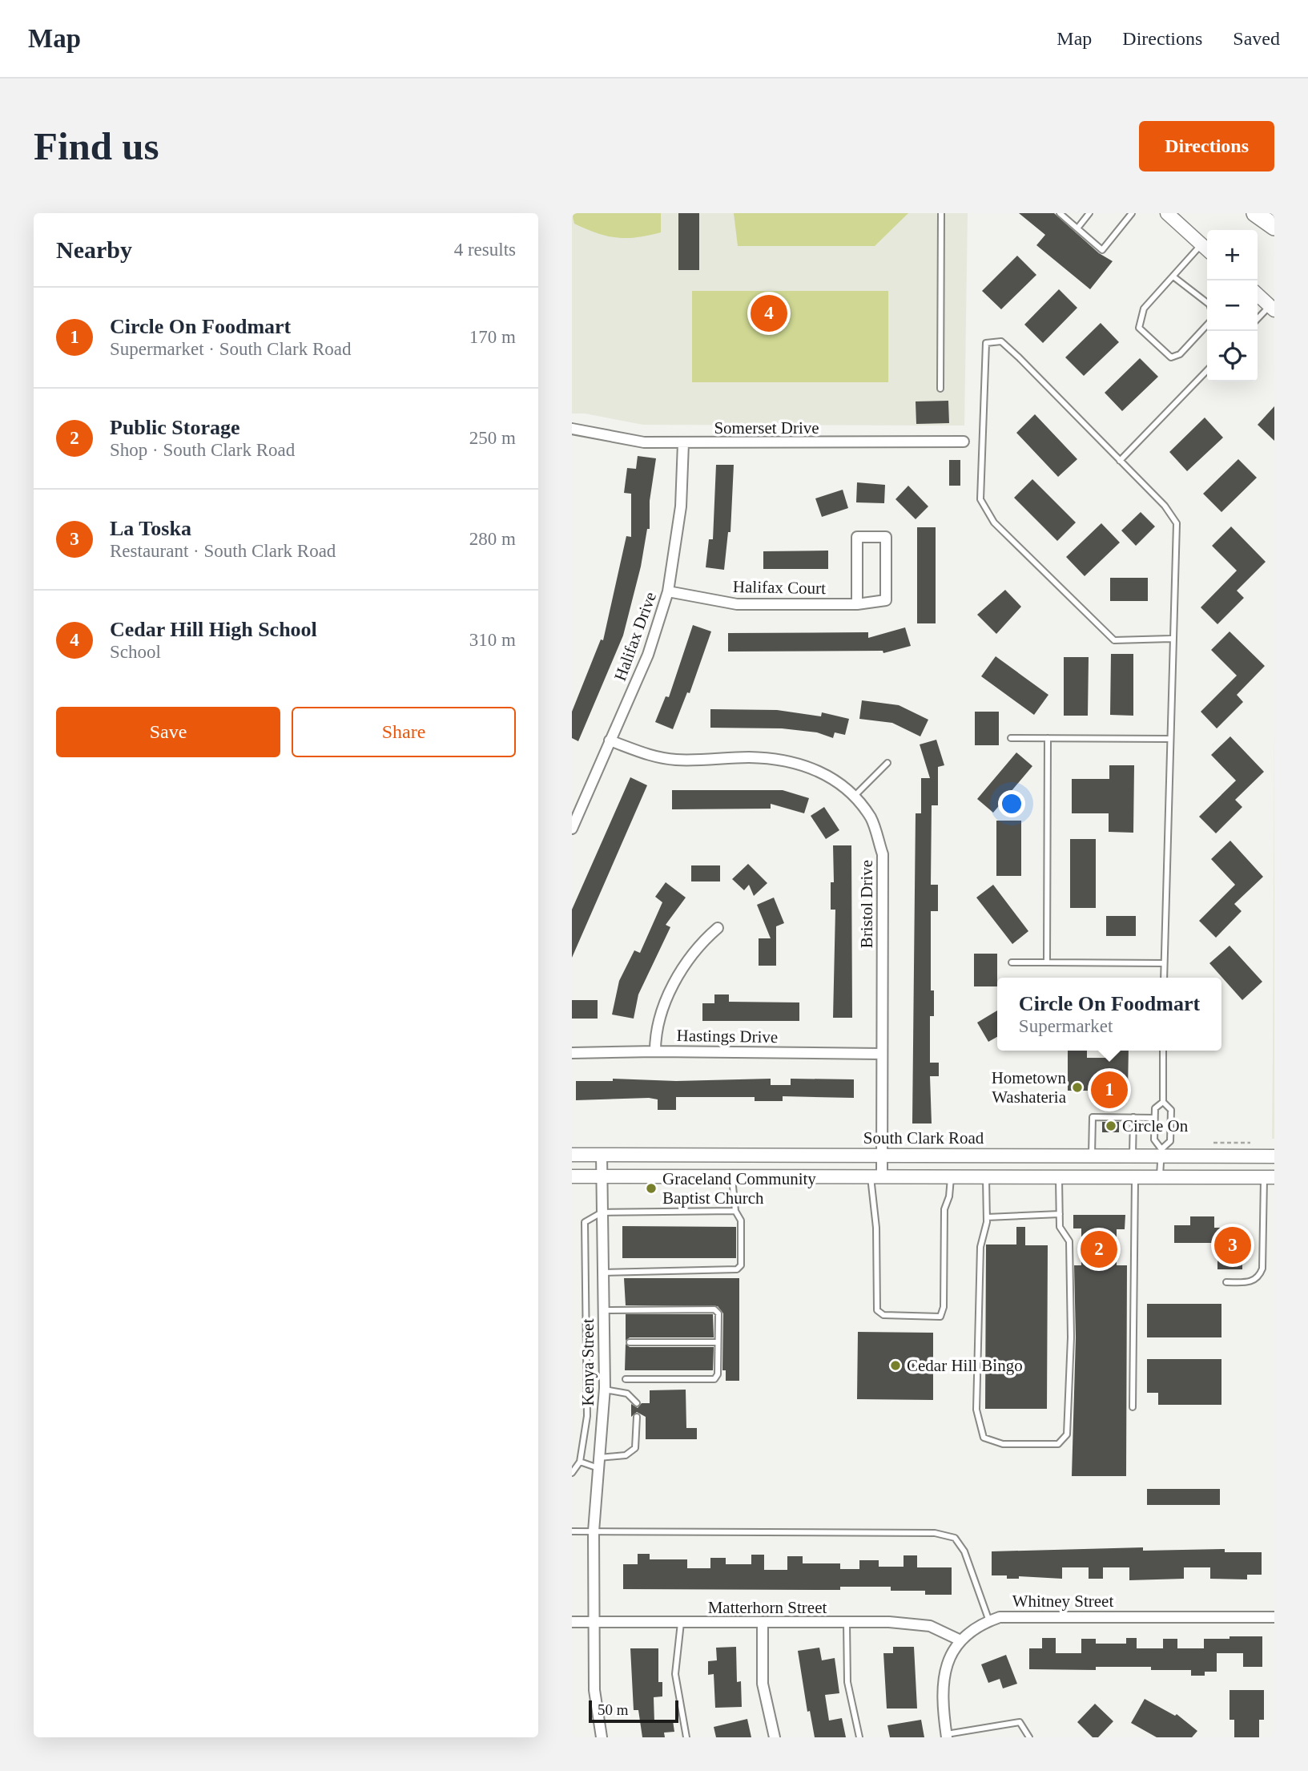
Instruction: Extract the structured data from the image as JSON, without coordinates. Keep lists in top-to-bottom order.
{
  "streets": {
    "main road": ["South Clark Road"],
    "street": [
      "Somerset Drive",
      "Halifax Court",
      "Halifax Drive",
      "Bristol Drive",
      "Hastings Drive",
      "Kenya Street",
      "Whitney Street",
      "Matterhorn Street"
    ]
  },
  "crossings": [
    ["Somerset Drive", "Halifax Drive"],
    ["Halifax Court", "Halifax Drive"],
    ["Halifax Drive", "Bristol Drive"],
    ["Bristol Drive", "Hastings Drive"],
    ["Bristol Drive", "South Clark Road"],
    ["South Clark Road", "Kenya Street"],
    ["Kenya Street", "Matterhorn Street"],
    ["Whitney Street", "Matterhorn Street"]
  ],
  "places": [
    "Hometown Washateria",
    "Circle On",
    "Graceland Community Baptist Church",
    "Cedar Hill Bingo"
  ],
  "scale_bar": "50 m",
  "page": {
    "header": "Map",
    "nav": ["Map", "Directions", "Saved"],
    "buttons": [
      "Directions",
      ["Save", "Share"]
    ],
    "title": "Find us",
    "heading": ["Nearby", "4 results"],
    "map_buttons": ["+", "−"],
    "list": [
      {
        "mark": "1",
        "name": "Circle On Foodmart",
        "note": "Supermarket · South Clark Road",
        "value": "170 m"
      },
      {
        "mark": "2",
        "name": "Public Storage",
        "note": "Shop · South Clark Road",
        "value": "250 m"
      },
      {
        "mark": "3",
        "name": "La Toska",
        "note": "Restaurant · South Clark Road",
        "value": "280 m"
      },
      {
        "mark": "4",
        "name": "Cedar Hill High School",
        "note": "School",
        "value": "310 m"
      }
    ],
    "pins": [
      "4",
      "1",
      "3",
      "2"
    ],
    "popup": ["Circle On Foodmart", "Supermarket"],
    "scale": "50 m"
  }
}
